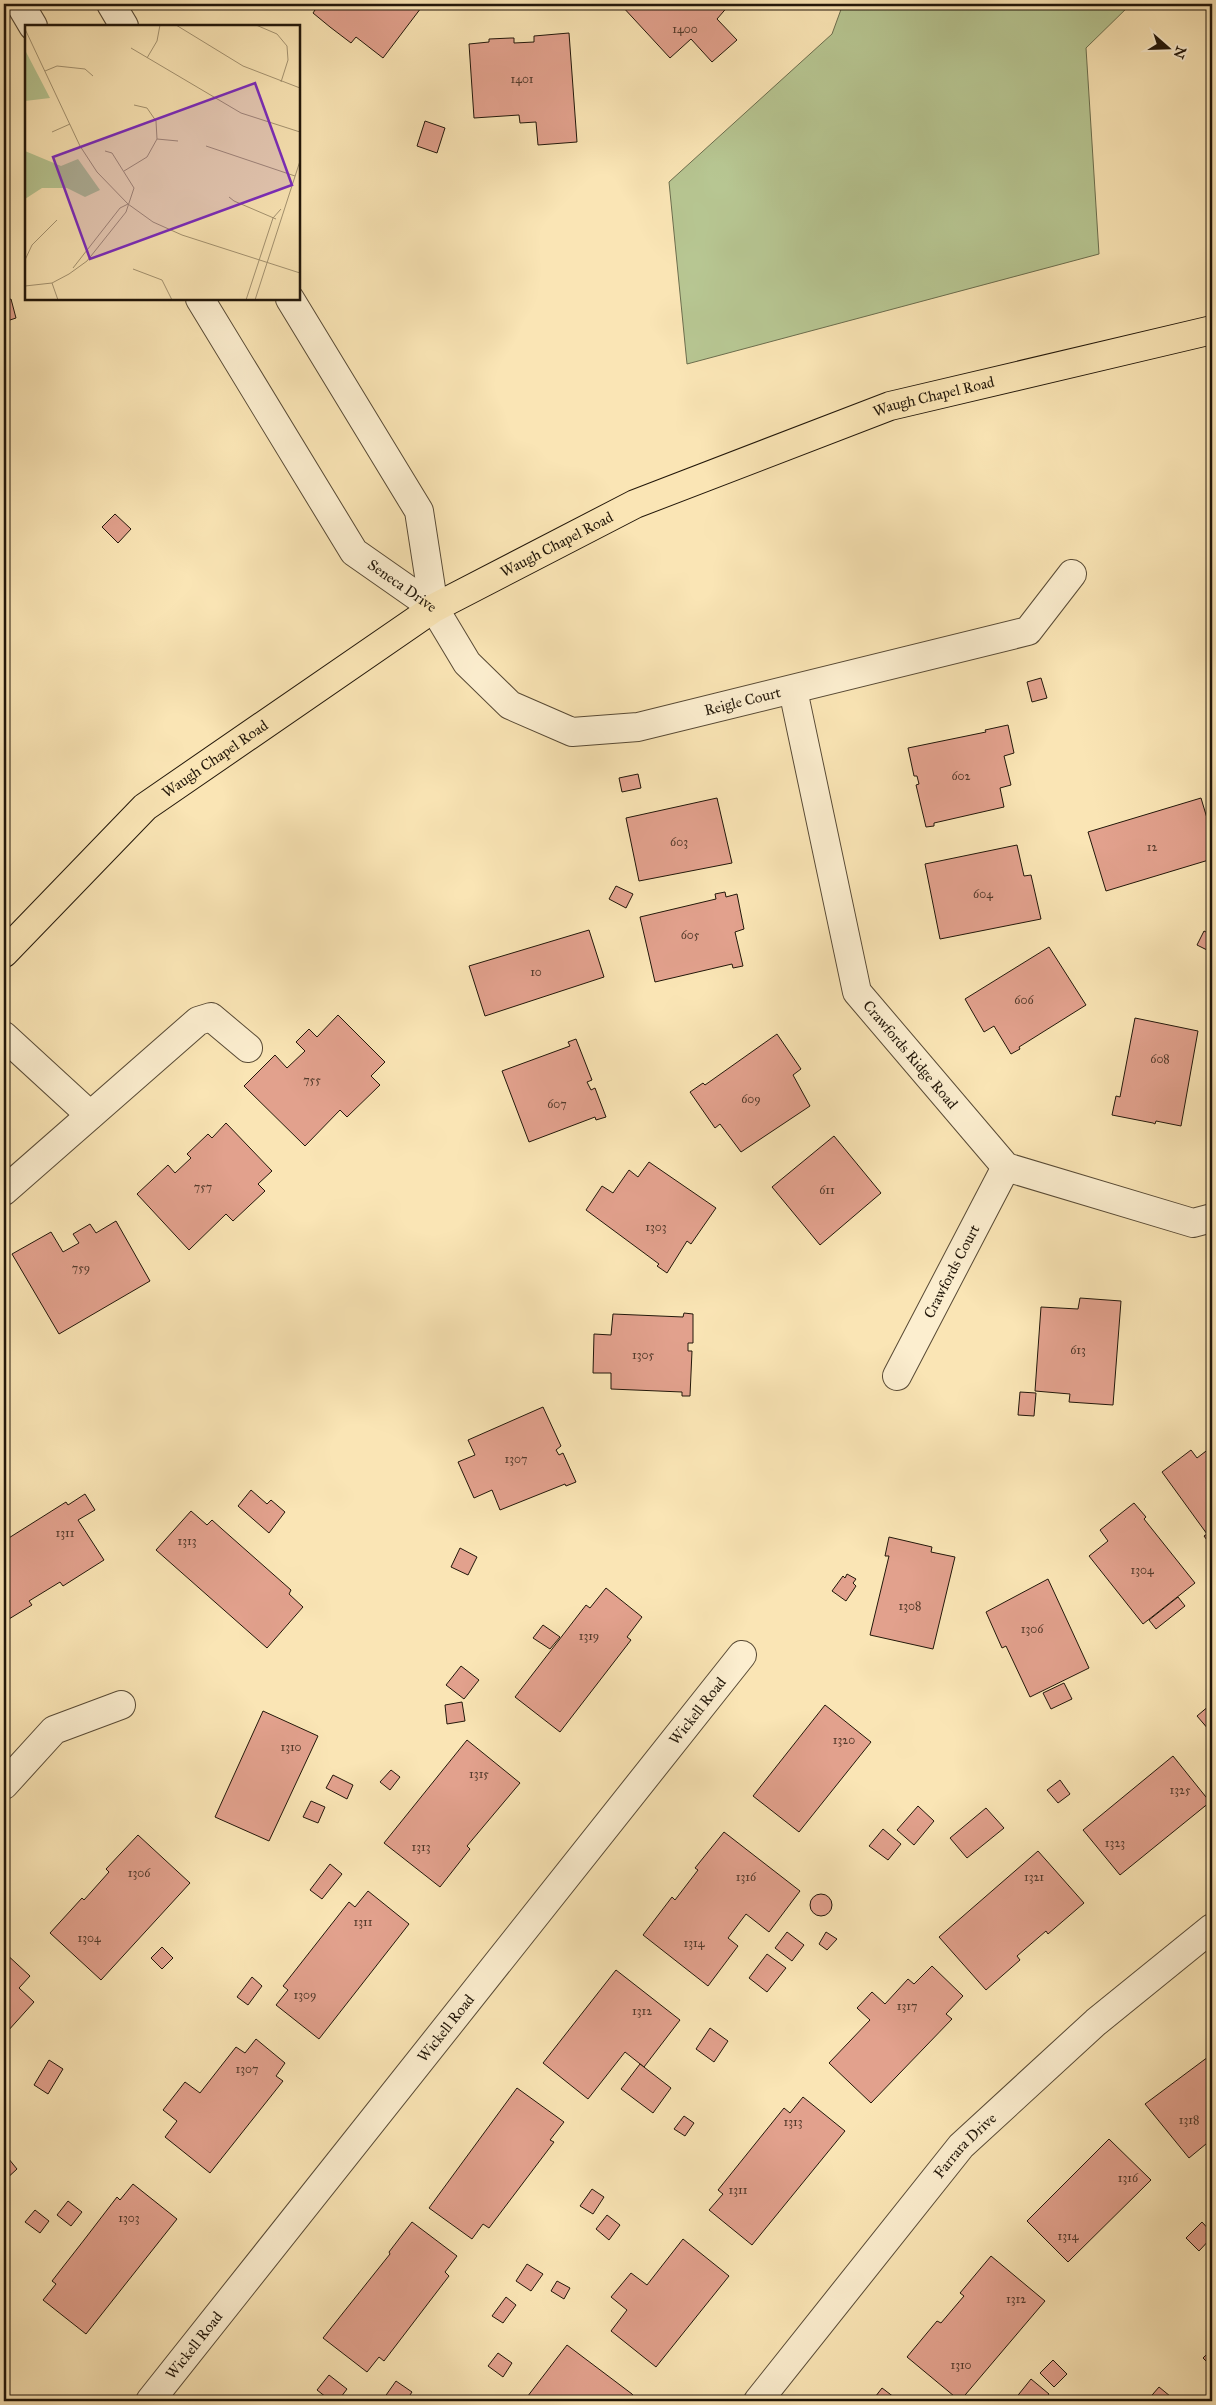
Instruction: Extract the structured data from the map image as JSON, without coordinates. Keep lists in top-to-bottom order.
{
  "streets": {
    "main road": ["Waugh Chapel Road"],
    "street": [
      "Seneca Drive",
      "Reigle Court",
      "Crawfords Ridge Road",
      "Crawfords Court",
      "Wickell Road",
      "Farrara Drive"
    ]
  },
  "crossings": [
    ["Waugh Chapel Road", "Seneca Drive"],
    ["Waugh Chapel Road", "Reigle Court"],
    ["Seneca Drive", "Reigle Court"],
    ["Reigle Court", "Crawfords Ridge Road"],
    ["Crawfords Ridge Road", "Crawfords Court"]
  ],
  "house_numbers": [
    "1400",
    "1401",
    "602",
    "603",
    "12",
    "604",
    "605",
    "10",
    "606",
    "608",
    "755",
    "609",
    "607",
    "757",
    "611",
    "1303",
    "759",
    "613",
    "1305",
    "1307",
    "1311",
    "1313",
    "1304",
    "1308",
    "1306",
    "1319",
    "1320",
    "1310",
    "1315",
    "1325",
    "1323",
    "1313",
    "1306",
    "1316",
    "1321",
    "1311",
    "1304",
    "1314",
    "1309",
    "1317",
    "1312",
    "1307",
    "1318",
    "1313",
    "1316",
    "1311",
    "1303",
    "1314",
    "1312",
    "1310"
  ],
  "north": "right"
}
